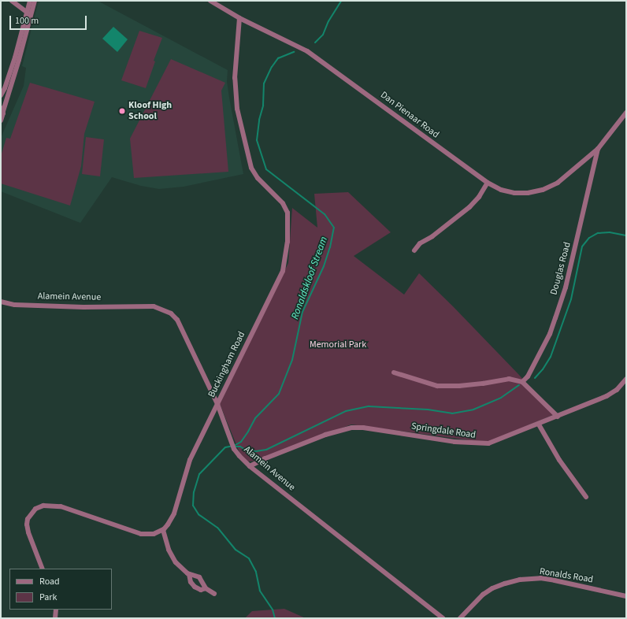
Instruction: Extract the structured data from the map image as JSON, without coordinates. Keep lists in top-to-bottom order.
{
  "streets": {
    "street": [
      "Dan Pienaar Road",
      "Douglas Road",
      "Alamein Avenue",
      "Buckingham Road",
      "Springdale Road",
      "Ronalds Road"
    ]
  },
  "crossings": [
    ["Dan Pienaar Road", "Douglas Road"],
    ["Dan Pienaar Road", "Buckingham Road"],
    ["Alamein Avenue", "Buckingham Road"],
    ["Alamein Avenue", "Springdale Road"]
  ],
  "water": ["Ronaldskloof Stream"],
  "parks": ["Memorial Park"],
  "places": ["Kloof High School"],
  "legend": ["Road", "Park"],
  "scale_bar": "100 m"
}
